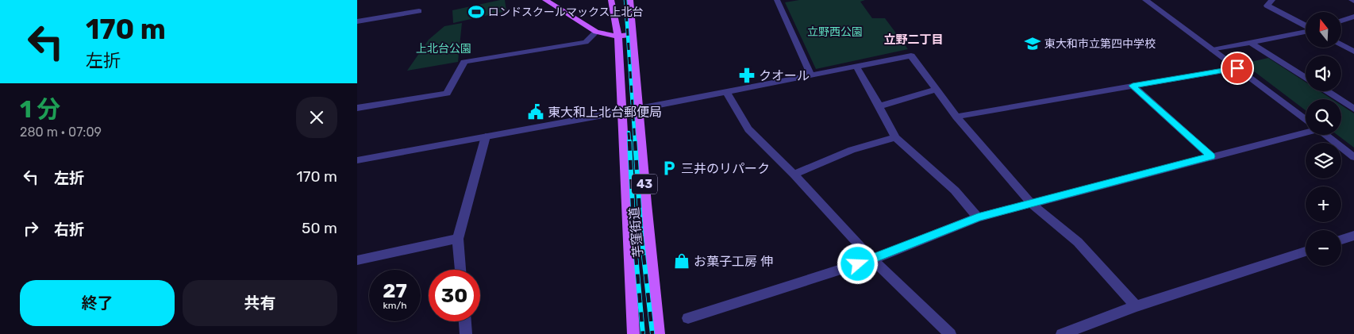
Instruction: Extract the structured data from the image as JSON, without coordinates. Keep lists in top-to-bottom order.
{
  "streets": {
    "main road": ["43", "芋窪街道"]
  },
  "districts": ["立野二丁目"],
  "parks": ["立野西公園", "上北台公園"],
  "places": {
    "sports": ["ロンドスクールマックス上北台"],
    "school or university": ["東大和市立第四中学校"],
    "pharmacy": ["クオール"],
    "public building": ["東大和上北台郵便局"],
    "parking": ["三井のリパーク"],
    "shop": ["お菓子工房 伸"]
  },
  "north": "top",
  "page": {
    "turn": ["170 m", "左折"],
    "map_buttons": ["+", "−"],
    "heading": ["1 分", "280 m · 07:09"],
    "list": [
      {
        "name": "左折",
        "value": "170 m"
      },
      {
        "name": "右折",
        "value": "50 m"
      }
    ],
    "speed": "27 km/h",
    "limit": "30",
    "buttons": ["終了", "共有"]
  }
}
